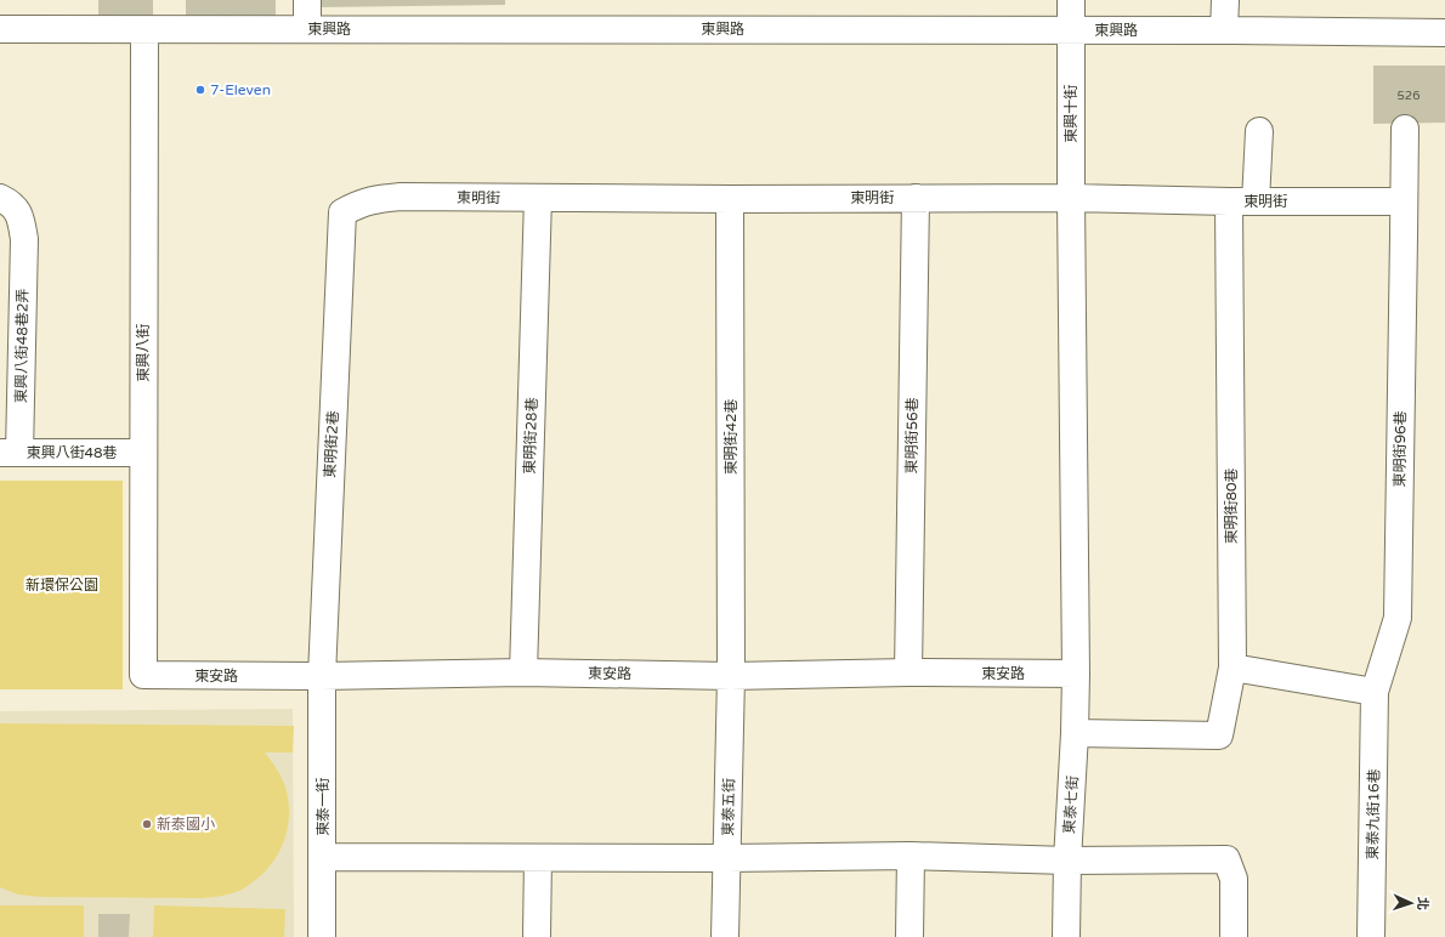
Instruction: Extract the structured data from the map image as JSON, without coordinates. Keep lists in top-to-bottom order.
{
  "streets": {
    "street": [
      "東興路",
      "東興十街",
      "東明街",
      "東興八街48巷2弄",
      "東興八街",
      "東明街28巷",
      "東明街56巷",
      "東明街42巷",
      "東明街2巷",
      "東明街96巷",
      "東興八街48巷",
      "東明街80巷",
      "東安路",
      "東泰七街",
      "東泰一街",
      "東泰五街",
      "東泰九街16巷"
    ]
  },
  "crossings": [
    ["東興路", "東興十街"],
    ["東興路", "東興八街"],
    ["東興十街", "東明街"],
    ["東興十街", "東安路"],
    ["東興十街", "東泰七街"],
    ["東明街", "東明街28巷"],
    ["東明街", "東明街56巷"],
    ["東明街", "東明街42巷"],
    ["東明街", "東明街2巷"],
    ["東明街", "東明街96巷"],
    ["東明街", "東明街80巷"],
    ["東興八街48巷2弄", "東興八街48巷"],
    ["東興八街", "東興八街48巷"],
    ["東興八街", "東安路"],
    ["東明街28巷", "東安路"],
    ["東明街56巷", "東安路"],
    ["東明街42巷", "東安路"],
    ["東明街42巷", "東泰五街"],
    ["東明街2巷", "東安路"],
    ["東明街2巷", "東泰一街"],
    ["東明街96巷", "東泰九街16巷"],
    ["東明街80巷", "東泰七街"],
    ["東安路", "東泰七街"],
    ["東安路", "東泰一街"],
    ["東安路", "東泰五街"]
  ],
  "parks": ["新環保公園"],
  "places": ["7-Eleven", "新泰國小"],
  "house_numbers": ["526"],
  "north": "right"
}
